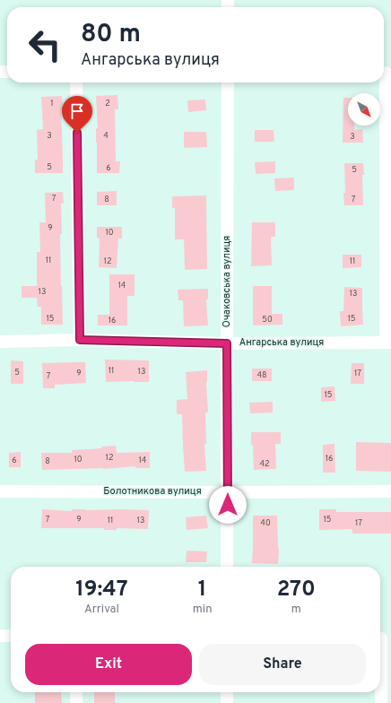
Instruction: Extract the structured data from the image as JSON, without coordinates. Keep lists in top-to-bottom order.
{
  "streets": {
    "street": ["Очаковська вулиця", "Ангарська вулиця", "Болотникова вулиця"]
  },
  "crossings": [
    ["Очаковська вулиця", "Ангарська вулиця"],
    ["Очаковська вулиця", "Болотникова вулиця"]
  ],
  "house_numbers": [
    "1",
    "2",
    "3",
    "4",
    "3",
    "5",
    "6",
    "5",
    "7",
    "8",
    "7",
    "9",
    "10",
    "11",
    "12",
    "11",
    "14",
    "13",
    "13",
    "15",
    "15",
    "50",
    "16",
    "11",
    "13",
    "5",
    "9",
    "17",
    "48",
    "7",
    "15",
    "12",
    "16",
    "10",
    "6",
    "14",
    "8",
    "42",
    "7",
    "9",
    "15",
    "11",
    "13",
    "40",
    "17"
  ],
  "north": "bottom right",
  "page": {
    "turn": ["80 m", "Ангарська вулиця"],
    "eta": [
      "19:47",
      "Arrival",
      "1",
      "min",
      "270",
      "m"
    ],
    "buttons": ["Exit", "Share"]
  }
}
